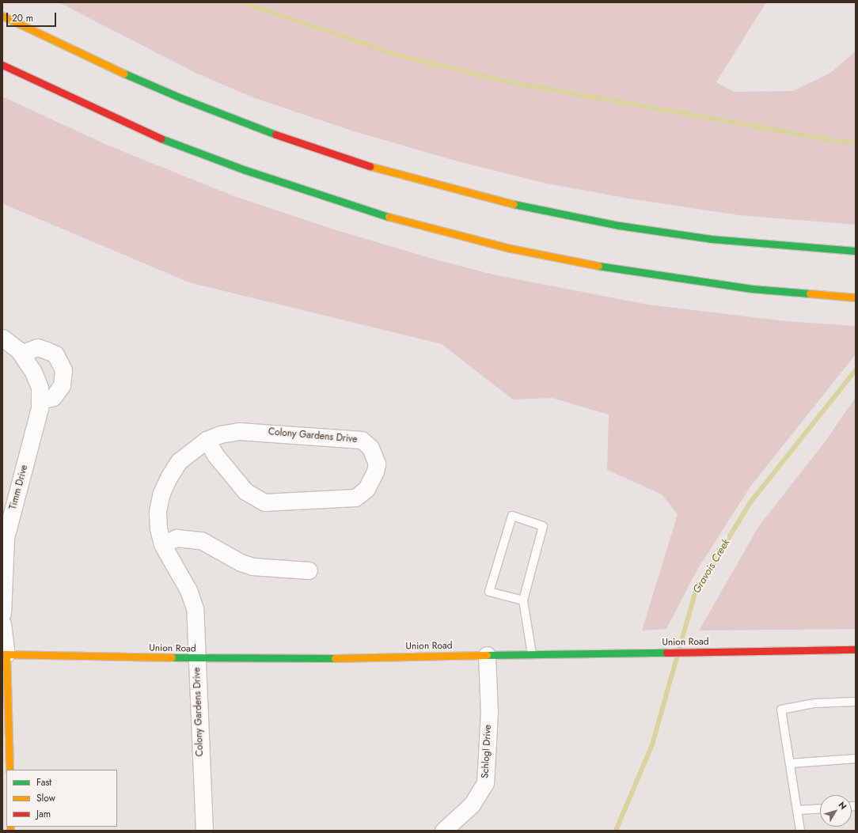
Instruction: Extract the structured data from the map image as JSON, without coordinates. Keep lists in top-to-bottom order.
{
  "streets": {
    "main road": ["Union Road"],
    "street": ["Colony Gardens Drive", "Timm Drive", "Schlogl Drive"]
  },
  "crossings": [
    ["Colony Gardens Drive", "Union Road"],
    ["Union Road", "Schlogl Drive"]
  ],
  "water": ["Gravois Creek"],
  "legend": ["Fast", "Slow", "Jam"],
  "scale_bar": "20 m",
  "north": "top right"
}
